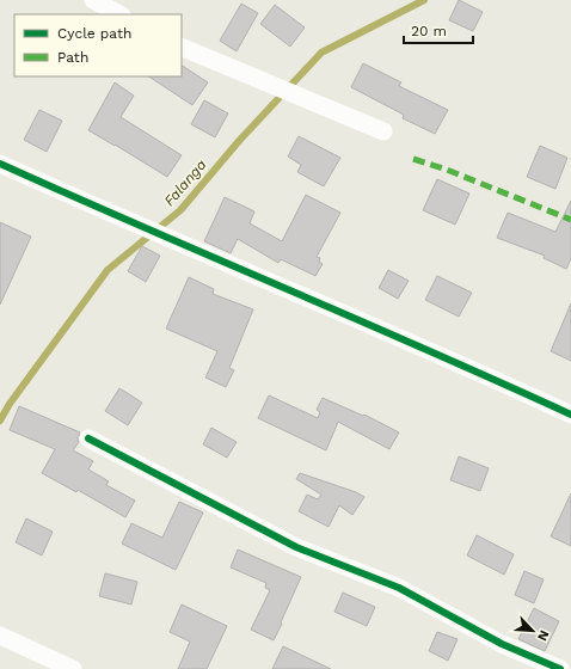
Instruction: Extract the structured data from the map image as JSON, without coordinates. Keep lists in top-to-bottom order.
{
  "water": ["Falanga"],
  "legend": ["Cycle path", "Path"],
  "scale_bar": "20 m",
  "north": "bottom right"
}
